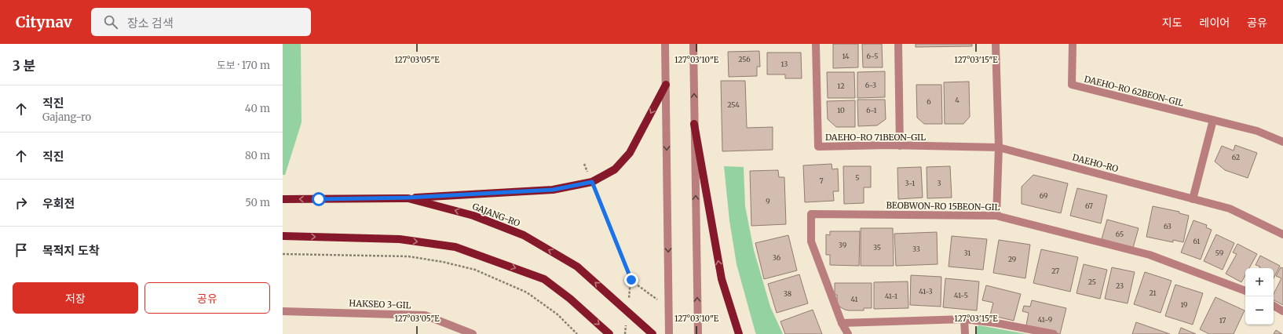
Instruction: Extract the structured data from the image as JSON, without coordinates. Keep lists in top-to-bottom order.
{
  "streets": {
    "main road": ["GAJANG-RO"],
    "street": [
      "DAEHO-RO 62BEON-GIL",
      "DAEHO-RO 71BEON-GIL",
      "DAEHO-RO",
      "BEOBWON-RO 15BEON-GIL",
      "HAKSEO 3-GIL"
    ]
  },
  "crossings": [
    ["DAEHO-RO 71BEON-GIL", "DAEHO-RO"]
  ],
  "house_numbers": [
    "14",
    "6-5",
    "256",
    "13",
    "6-3",
    "12",
    "4",
    "6",
    "254",
    "10",
    "6-1",
    "62",
    "5",
    "7",
    "3-1",
    "3",
    "69",
    "9",
    "67",
    "63",
    "65",
    "61",
    "39",
    "35",
    "33",
    "31",
    "59",
    "36",
    "29",
    "27",
    "25",
    "23",
    "41-3",
    "21",
    "38",
    "41-5",
    "41-1",
    "41",
    "19",
    "41-9",
    "17"
  ],
  "page": {
    "header": "Citynav",
    "search": "장소 검색",
    "nav": ["지도", "레이어", "공유"],
    "heading": ["3 분", "도보 · 170 m"],
    "list": [
      ["직진", "Gajang-ro", "40 m"],
      ["직진", "80 m"],
      ["우회전", "50 m"],
      "목적지 도착"
    ],
    "map_buttons": ["+", "−"],
    "buttons": ["저장", "공유"]
  },
  "coordinates": ["127°03'05\"E", "127°03'10\"E", "127°03'15\"E"]
}
